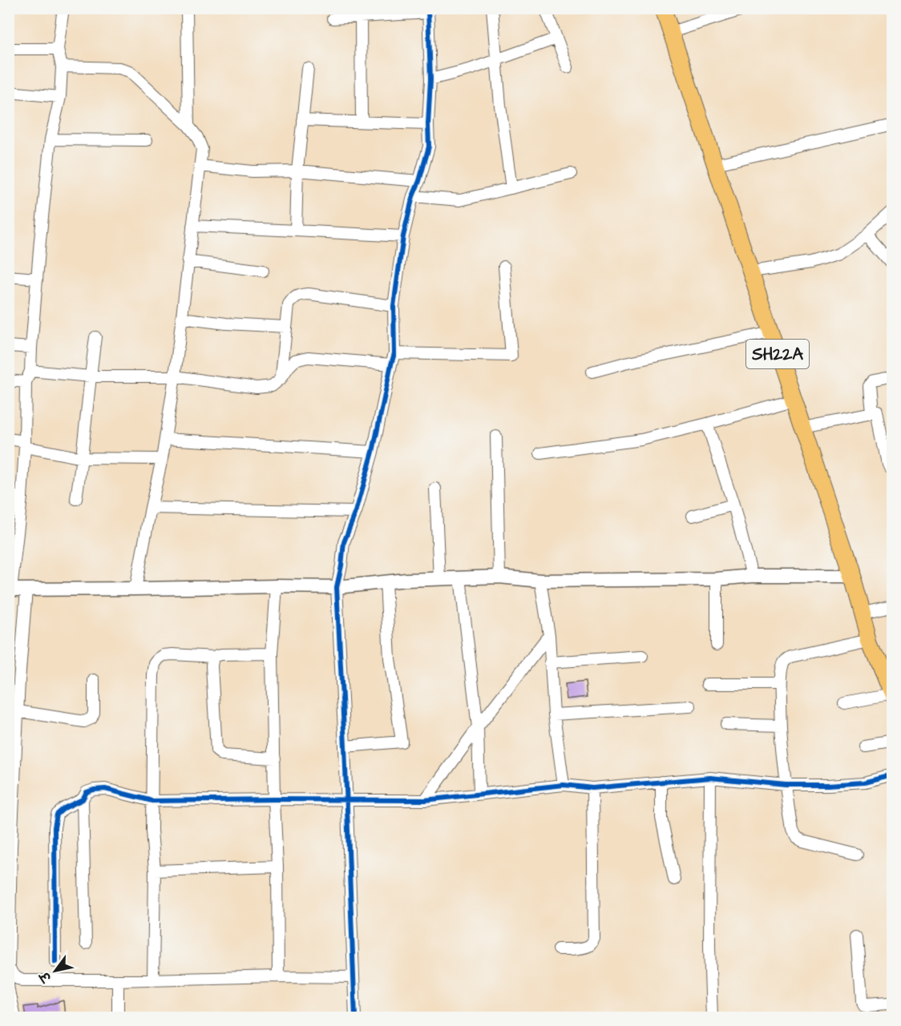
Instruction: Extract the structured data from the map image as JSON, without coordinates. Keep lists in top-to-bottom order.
{
  "streets": {
    "main road": ["SH22A"]
  },
  "north": "bottom left"
}
